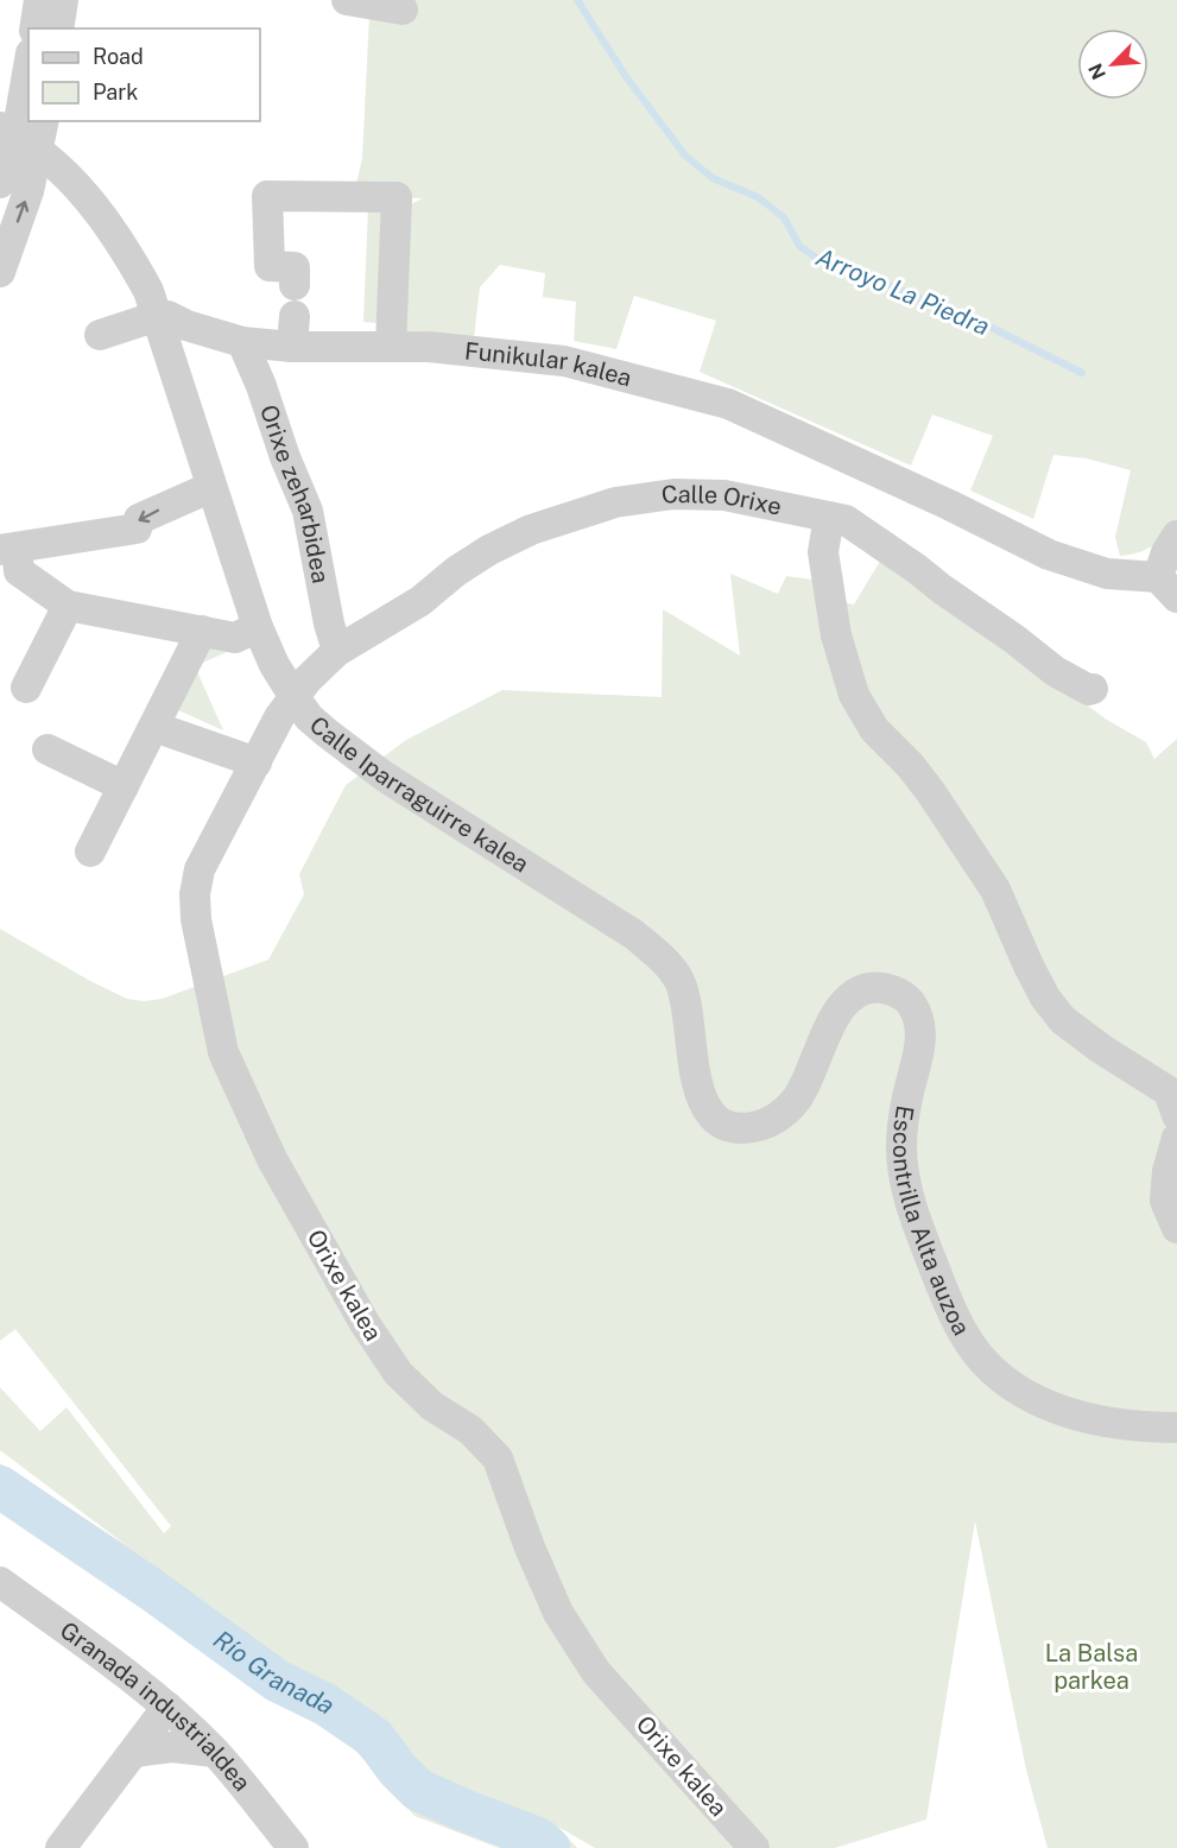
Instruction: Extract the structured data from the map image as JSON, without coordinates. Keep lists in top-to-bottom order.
{
  "streets": {
    "street": [
      "Funikular kalea",
      "Orixe zeharbidea",
      "Calle Orixe",
      "Calle Iparraguirre kalea",
      "Escontrilla Alta auzoa",
      "Orixe kalea",
      "Granada industrialdea"
    ]
  },
  "crossings": [
    ["Funikular kalea", "Orixe zeharbidea"],
    ["Funikular kalea", "Calle Iparraguirre kalea"],
    ["Orixe zeharbidea", "Calle Orixe"],
    ["Orixe zeharbidea", "Orixe kalea"],
    ["Calle Orixe", "Orixe kalea"],
    ["Calle Iparraguirre kalea", "Escontrilla Alta auzoa"],
    ["Calle Iparraguirre kalea", "Orixe kalea"]
  ],
  "water": ["Arroyo La Piedra", "Río Granada"],
  "parks": ["La Balsa parkea"],
  "legend": ["Road", "Park"],
  "north": "bottom left"
}
